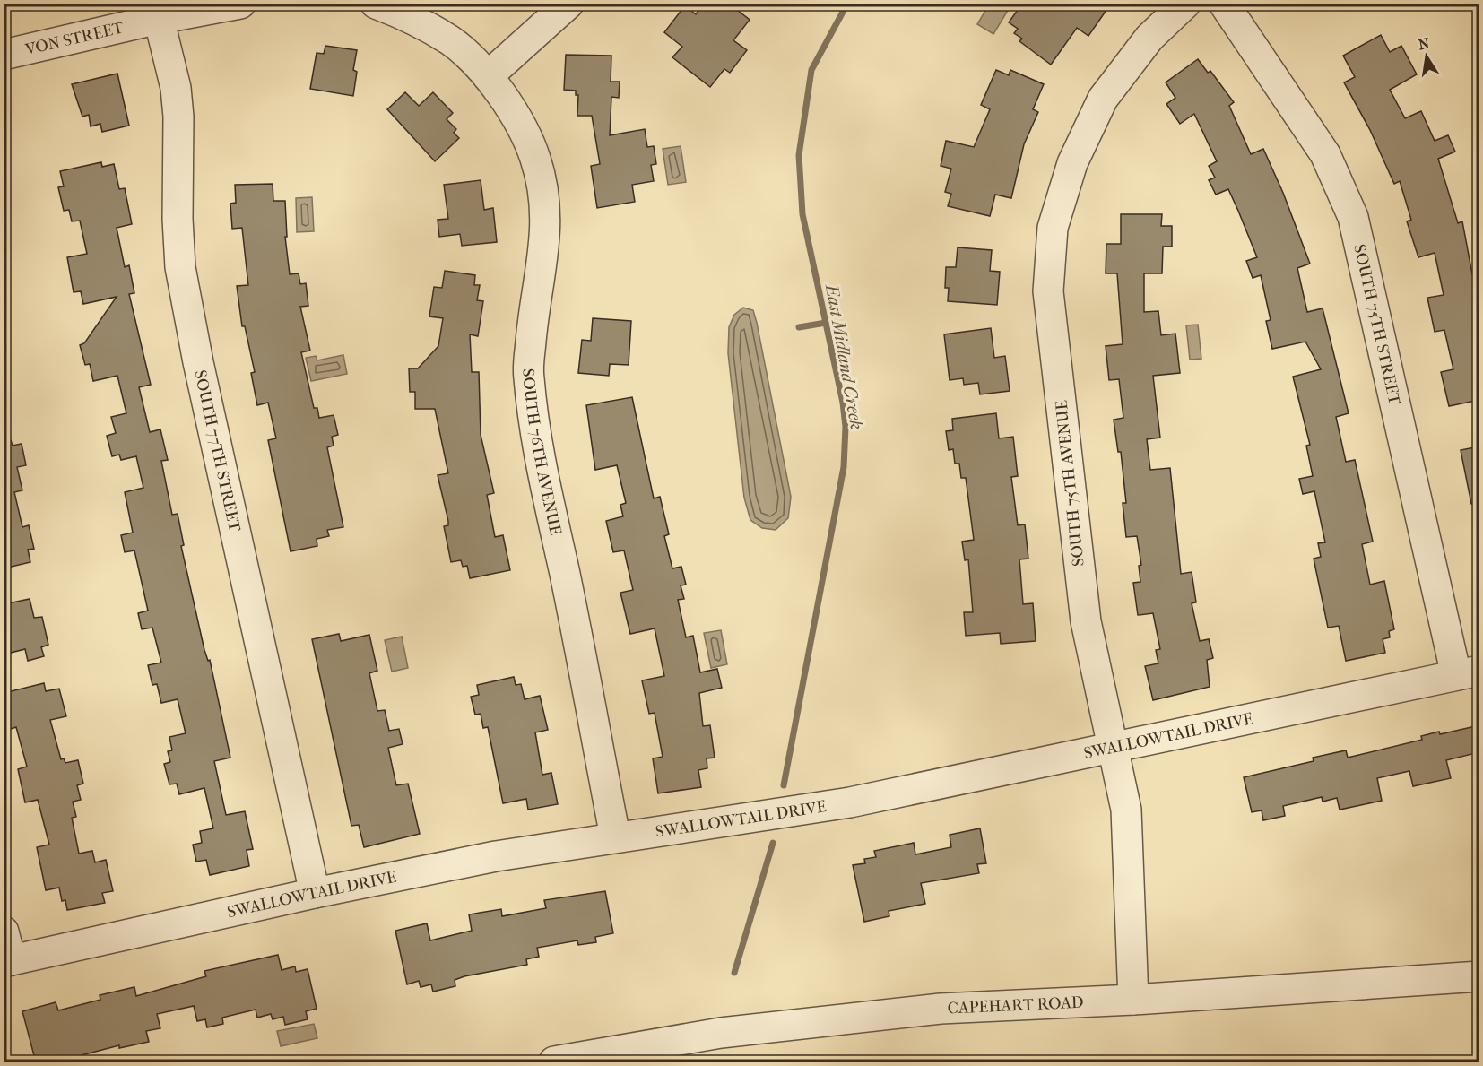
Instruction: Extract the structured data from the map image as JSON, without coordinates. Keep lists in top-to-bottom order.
{
  "streets": {
    "street": [
      "VON STREET",
      "SOUTH 75TH STREET",
      "SOUTH 77TH STREET",
      "SOUTH 76TH AVENUE",
      "SOUTH 75TH AVENUE",
      "SWALLOWTAIL DRIVE",
      "CAPEHART ROAD"
    ]
  },
  "crossings": [
    ["VON STREET", "SOUTH 77TH STREET"],
    ["SOUTH 75TH STREET", "SWALLOWTAIL DRIVE"],
    ["SOUTH 77TH STREET", "SWALLOWTAIL DRIVE"],
    ["SOUTH 76TH AVENUE", "SWALLOWTAIL DRIVE"],
    ["SOUTH 75TH AVENUE", "SWALLOWTAIL DRIVE"],
    ["SOUTH 75TH AVENUE", "CAPEHART ROAD"]
  ],
  "water": ["East Midland Creek"],
  "north": "top"
}
